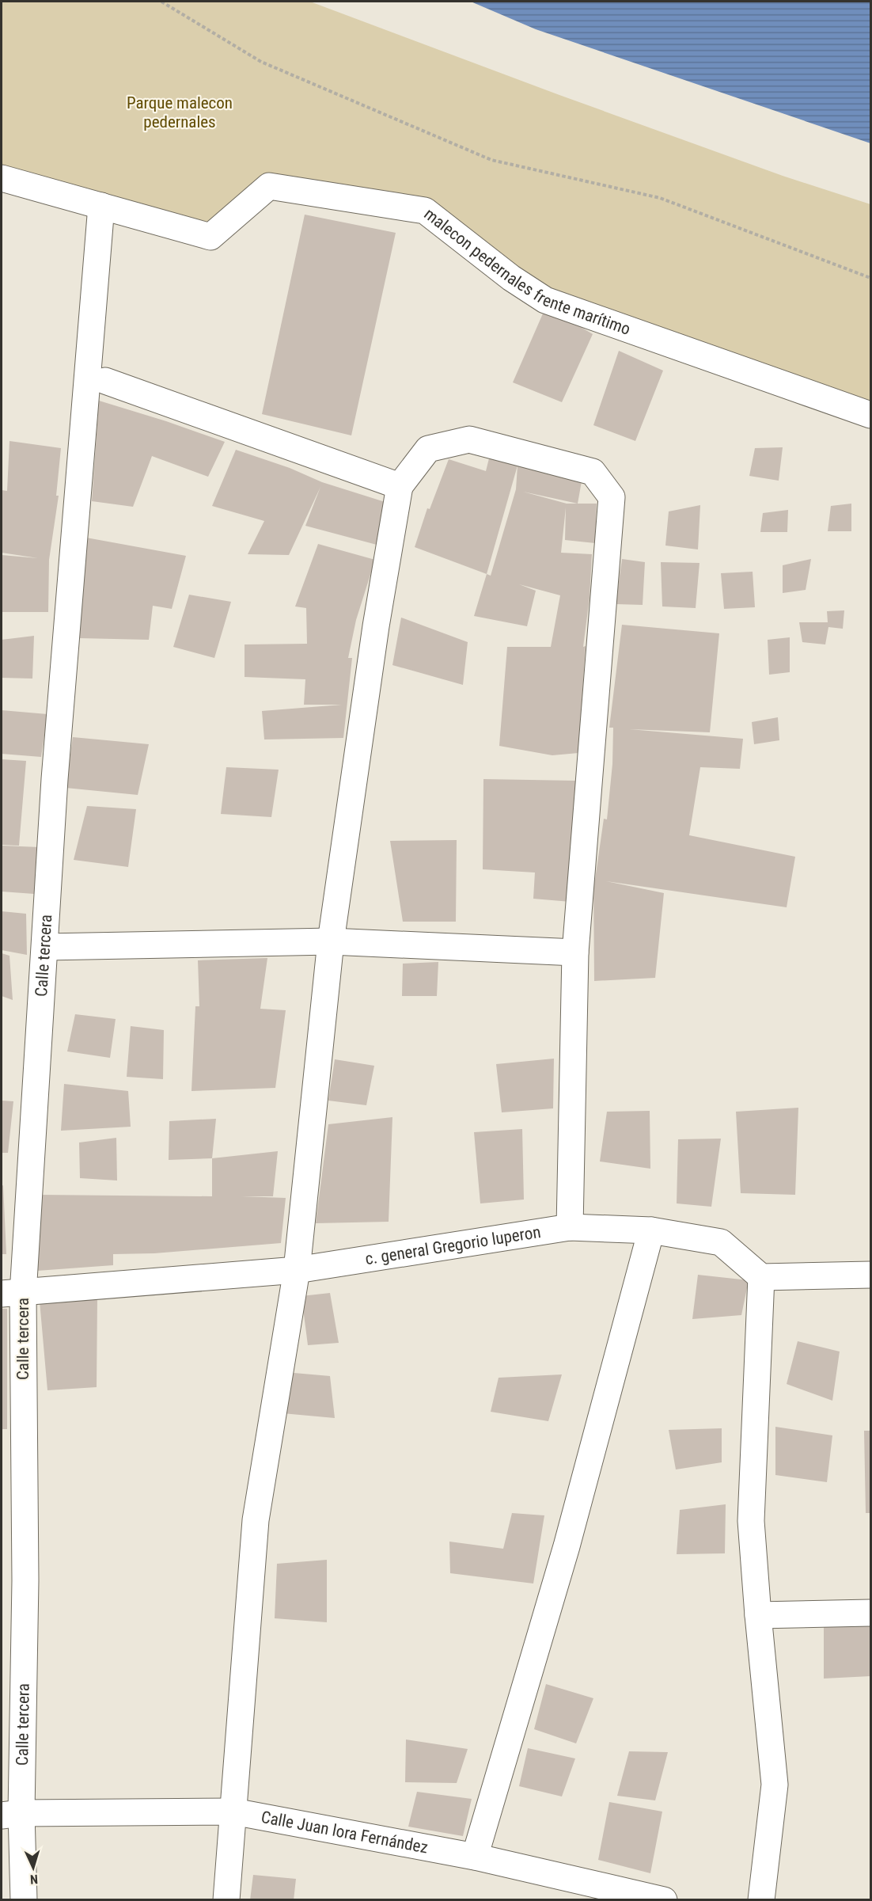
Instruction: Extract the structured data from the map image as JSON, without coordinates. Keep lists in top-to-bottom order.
{
  "streets": {
    "street": [
      "malecon pedernales frente marítimo",
      "Calle tercera",
      "c. general Gregorio luperon",
      "Calle Juan lora Fernández"
    ]
  },
  "crossings": [
    ["malecon pedernales frente marítimo", "Calle tercera"],
    ["Calle tercera", "c. general Gregorio luperon"],
    ["Calle tercera", "Calle Juan lora Fernández"]
  ],
  "parks": ["Parque malecon pedernales"],
  "north": "bottom"
}
